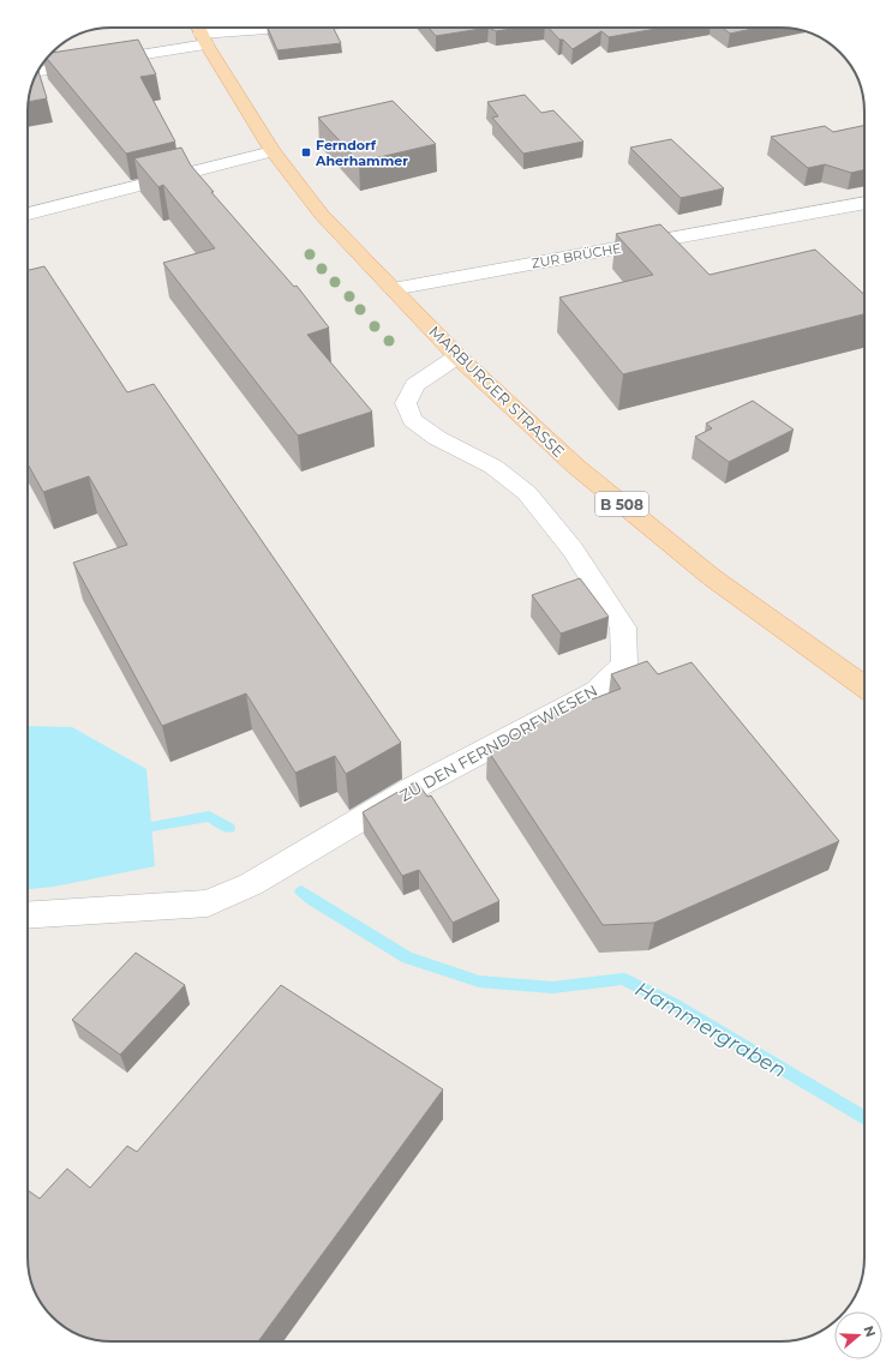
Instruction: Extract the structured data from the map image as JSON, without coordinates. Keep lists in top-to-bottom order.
{
  "streets": {
    "main road": ["MARBURGER STRASSE", "B 508"],
    "street": ["ZUR BRÜCHE", "ZU DEN FERNDORFWIESEN"]
  },
  "crossings": [
    ["ZUR BRÜCHE", "MARBURGER STRASSE"],
    ["MARBURGER STRASSE", "ZU DEN FERNDORFWIESEN"]
  ],
  "water": ["Hammergraben"],
  "places": {
    "transit": ["Ferndorf Aherhammer"]
  },
  "north": "right"
}
